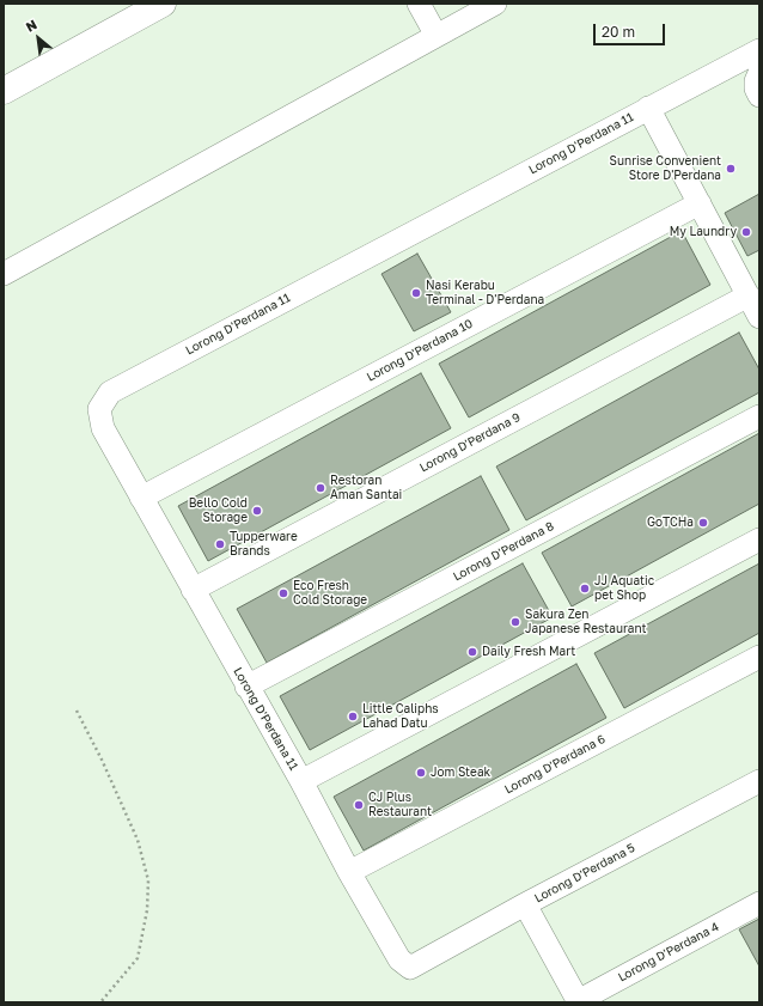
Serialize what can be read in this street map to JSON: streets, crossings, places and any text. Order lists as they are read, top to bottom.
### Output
{
  "streets": {
    "street": [
      "Lorong D'Perdana 11",
      "Lorong D'Perdana 10",
      "Lorong D'Perdana 9",
      "Lorong D'Perdana 8",
      "Lorong D'Perdana 6",
      "Lorong D'Perdana 5",
      "Lorong D'Perdana 4"
    ]
  },
  "crossings": [
    ["Lorong D'Perdana 11", "Lorong D'Perdana 10"],
    ["Lorong D'Perdana 11", "Lorong D'Perdana 9"],
    ["Lorong D'Perdana 11", "Lorong D'Perdana 8"],
    ["Lorong D'Perdana 11", "Lorong D'Perdana 6"],
    ["Lorong D'Perdana 11", "Lorong D'Perdana 5"]
  ],
  "places": [
    "Sunrise Convenient Store D'Perdana",
    "My Laundry",
    "Nasi Kerabu Terminal - D'Perdana",
    "Restoran Aman Santai",
    "Bello Cold Storage",
    "GoTCHa",
    "Tupperware Brands",
    "JJ Aquatic pet Shop",
    "Eco Fresh Cold Storage",
    "Sakura Zen Japanese Restaurant",
    "Daily Fresh Mart",
    "Little Caliphs Lahad Datu",
    "Jom Steak",
    "CJ Plus Restaurant"
  ],
  "scale_bar": "20 m",
  "north": "top left"
}
